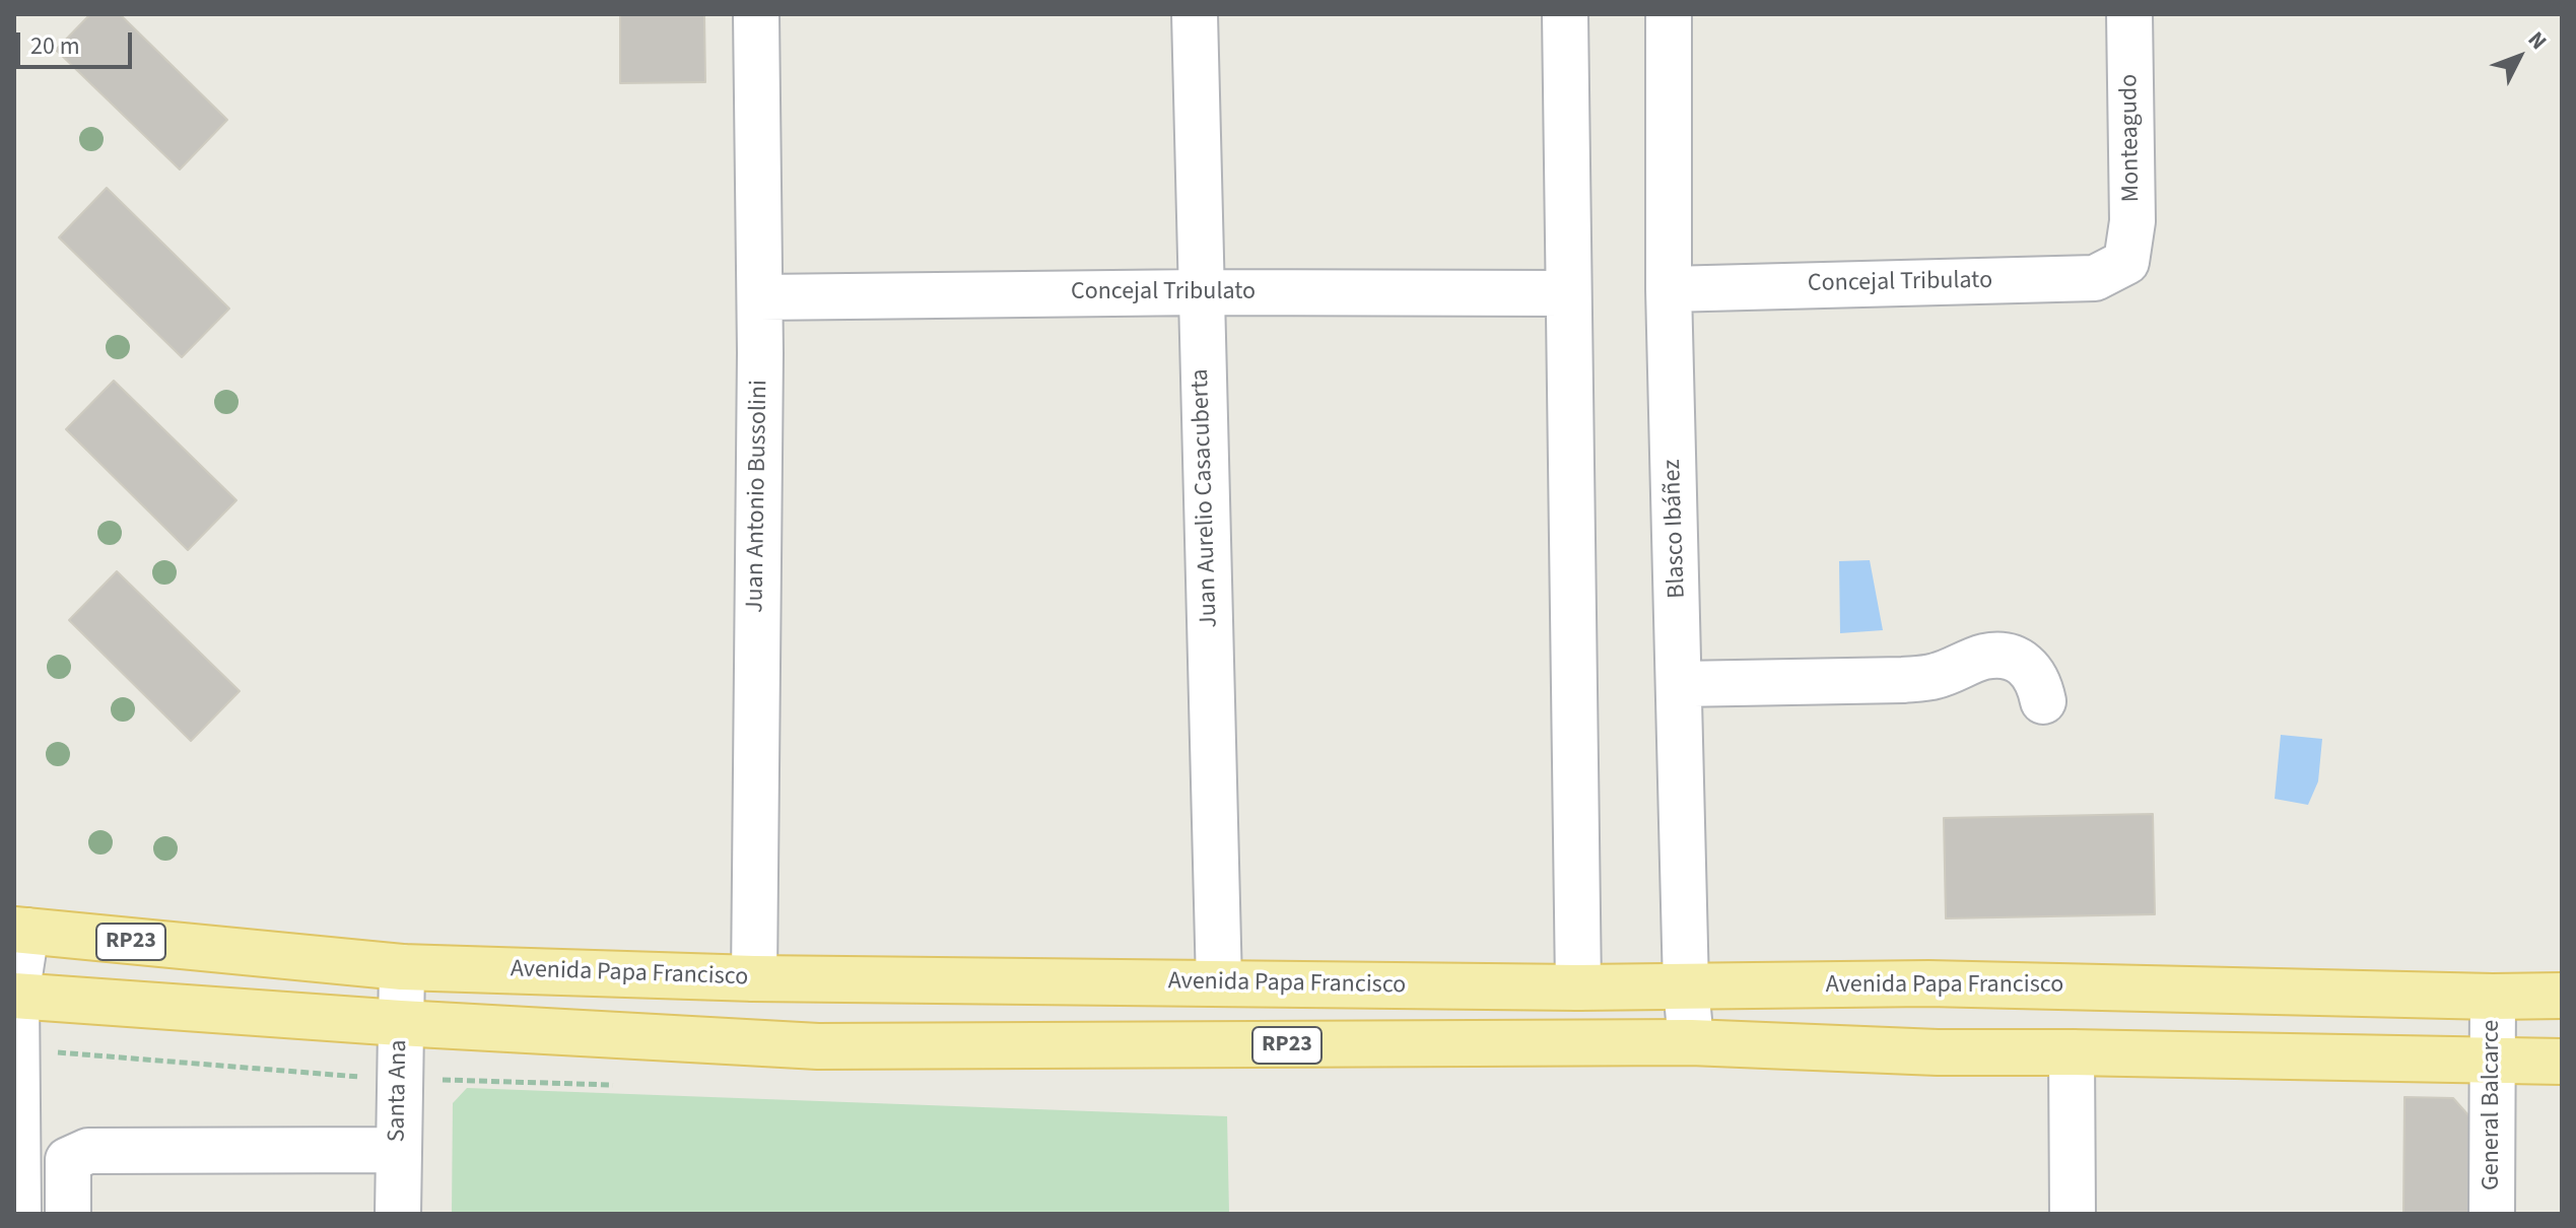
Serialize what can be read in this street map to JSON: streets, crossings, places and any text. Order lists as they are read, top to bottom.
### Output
{
  "streets": {
    "main road": ["RP23", "Avenida Papa Francisco"],
    "street": [
      "Monteagudo",
      "Concejal Tribulato",
      "Juan Antonio Bussolini",
      "Juan Aurelio Casacuberta",
      "Blasco Ibáñez",
      "Santa Ana",
      "General Balcarce"
    ]
  },
  "crossings": [
    ["Monteagudo", "Concejal Tribulato"],
    ["Concejal Tribulato", "Juan Antonio Bussolini"],
    ["Concejal Tribulato", "Juan Aurelio Casacuberta"],
    ["Concejal Tribulato", "Blasco Ibáñez"],
    ["Juan Antonio Bussolini", "Avenida Papa Francisco"],
    ["Juan Aurelio Casacuberta", "Avenida Papa Francisco"],
    ["Blasco Ibáñez", "RP23"],
    ["Blasco Ibáñez", "Avenida Papa Francisco"],
    ["RP23", "Santa Ana"],
    ["RP23", "General Balcarce"],
    ["Avenida Papa Francisco", "Santa Ana"],
    ["Avenida Papa Francisco", "General Balcarce"]
  ],
  "scale_bar": "20 m",
  "north": "top right"
}
